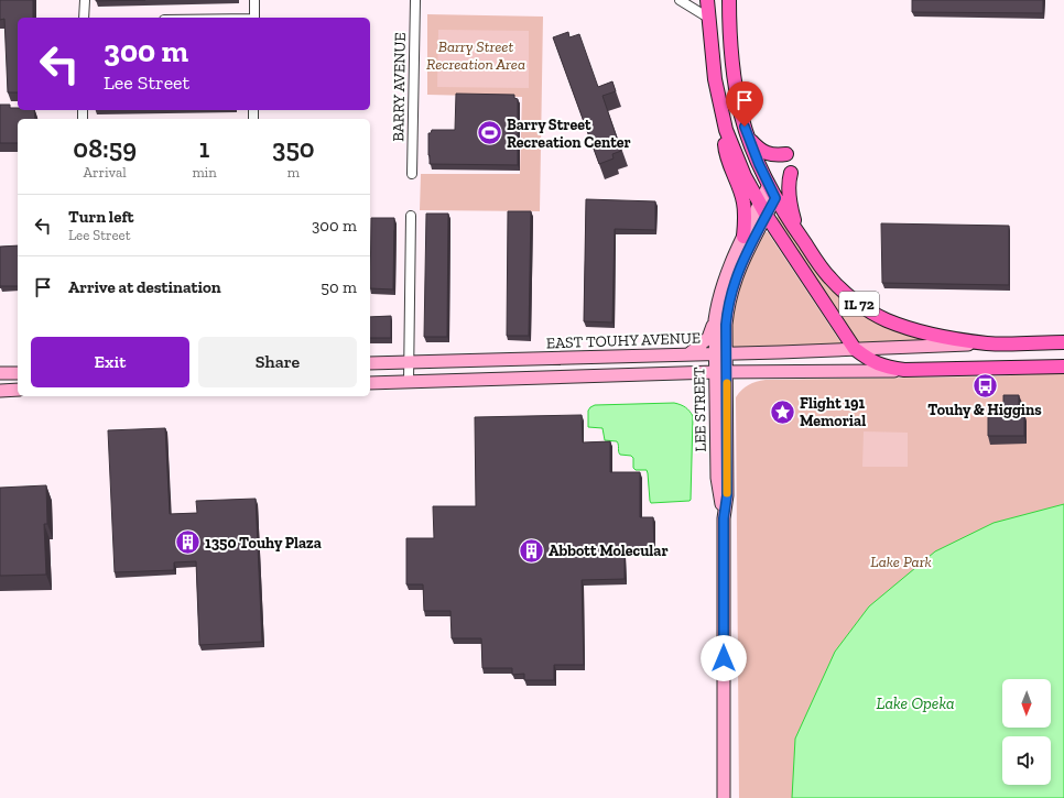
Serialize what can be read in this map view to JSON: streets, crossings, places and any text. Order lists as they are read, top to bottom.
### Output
{
  "streets": {
    "main road": ["IL 72", "EAST TOUHY AVENUE", "LEE STREET"],
    "street": ["BARRY AVENUE"]
  },
  "crossings": [
    ["IL 72", "EAST TOUHY AVENUE"],
    ["IL 72", "LEE STREET"],
    ["EAST TOUHY AVENUE", "LEE STREET"]
  ],
  "water": ["Lake Opeka"],
  "parks": ["Barry Street Recreation Area", "Lake Park"],
  "places": {
    "sports": ["Barry Street Recreation Center"],
    "bus stop": ["Touhy & Higgins"],
    "place": ["Flight 191 Memorial"],
    "building": ["1350 Touhy Plaza", "Abbott Molecular"]
  },
  "north": "bottom",
  "page": {
    "turn": ["300 m", "Lee Street"],
    "eta": [
      "08:59",
      "Arrival",
      "1",
      "min",
      "350",
      "m"
    ],
    "list": [
      {
        "name": "Turn left",
        "note": "Lee Street",
        "value": "300 m"
      },
      {
        "name": "Arrive at destination",
        "value": "50 m"
      }
    ],
    "buttons": ["Exit", "Share"]
  }
}
